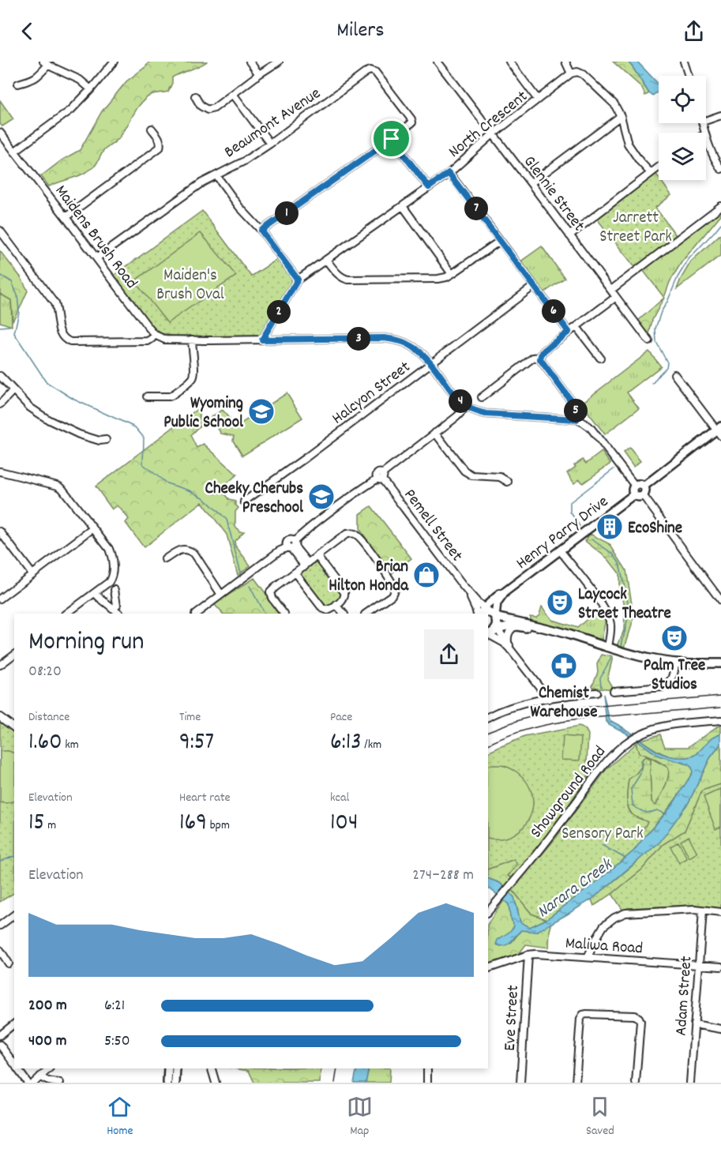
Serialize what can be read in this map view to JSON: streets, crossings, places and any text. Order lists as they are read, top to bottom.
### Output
{
  "streets": {
    "main road": ["Henry Parry Drive"],
    "street": [
      "Beaumont Avenue",
      "North Crescent",
      "Glennie Street",
      "Maidens Brush Road",
      "Halcyon Street",
      "Pemell Street",
      "Showground Road",
      "Maliwa Road",
      "Adam Street",
      "Eve Street"
    ]
  },
  "crossings": [
    ["Beaumont Avenue", "Maidens Brush Road"],
    ["North Crescent", "Glennie Street"],
    ["Pemell Street", "Henry Parry Drive"],
    ["Maliwa Road", "Adam Street"],
    ["Maliwa Road", "Eve Street"]
  ],
  "water": ["Narara Creek"],
  "parks": ["Jarrett Street Park", "Maiden's Brush Oval", "Sensory Park"],
  "places": {
    "school or university": ["Wyoming Public School", "Cheeky Cherubs Preschool"],
    "building": ["EcoShine"],
    "shop": ["Brian Hilton Honda"],
    "theatre": ["Laycock Street Theatre", "Palm Tree Studios"],
    "pharmacy": ["Chemist Warehouse"]
  },
  "page": {
    "header": "Milers",
    "pins": [
      "7",
      "1",
      "6",
      "2",
      "3",
      "4",
      "5"
    ],
    "heading": ["Morning run", "08:20"],
    "stats": [
      ["Distance", "1.60 km"],
      ["Time", "9:57"],
      ["Pace", "6:13 /km"],
      ["Elevation", "15 m"],
      ["Heart rate", "169 bpm"],
      ["kcal", "104"]
    ],
    "chart": ["Elevation", "274–288 m"],
    "list": [
      {
        "name": "200 m",
        "note": "6:21"
      },
      {
        "name": "400 m",
        "note": "5:50"
      }
    ],
    "tabs": ["Home", "Map", "Saved"]
  }
}
